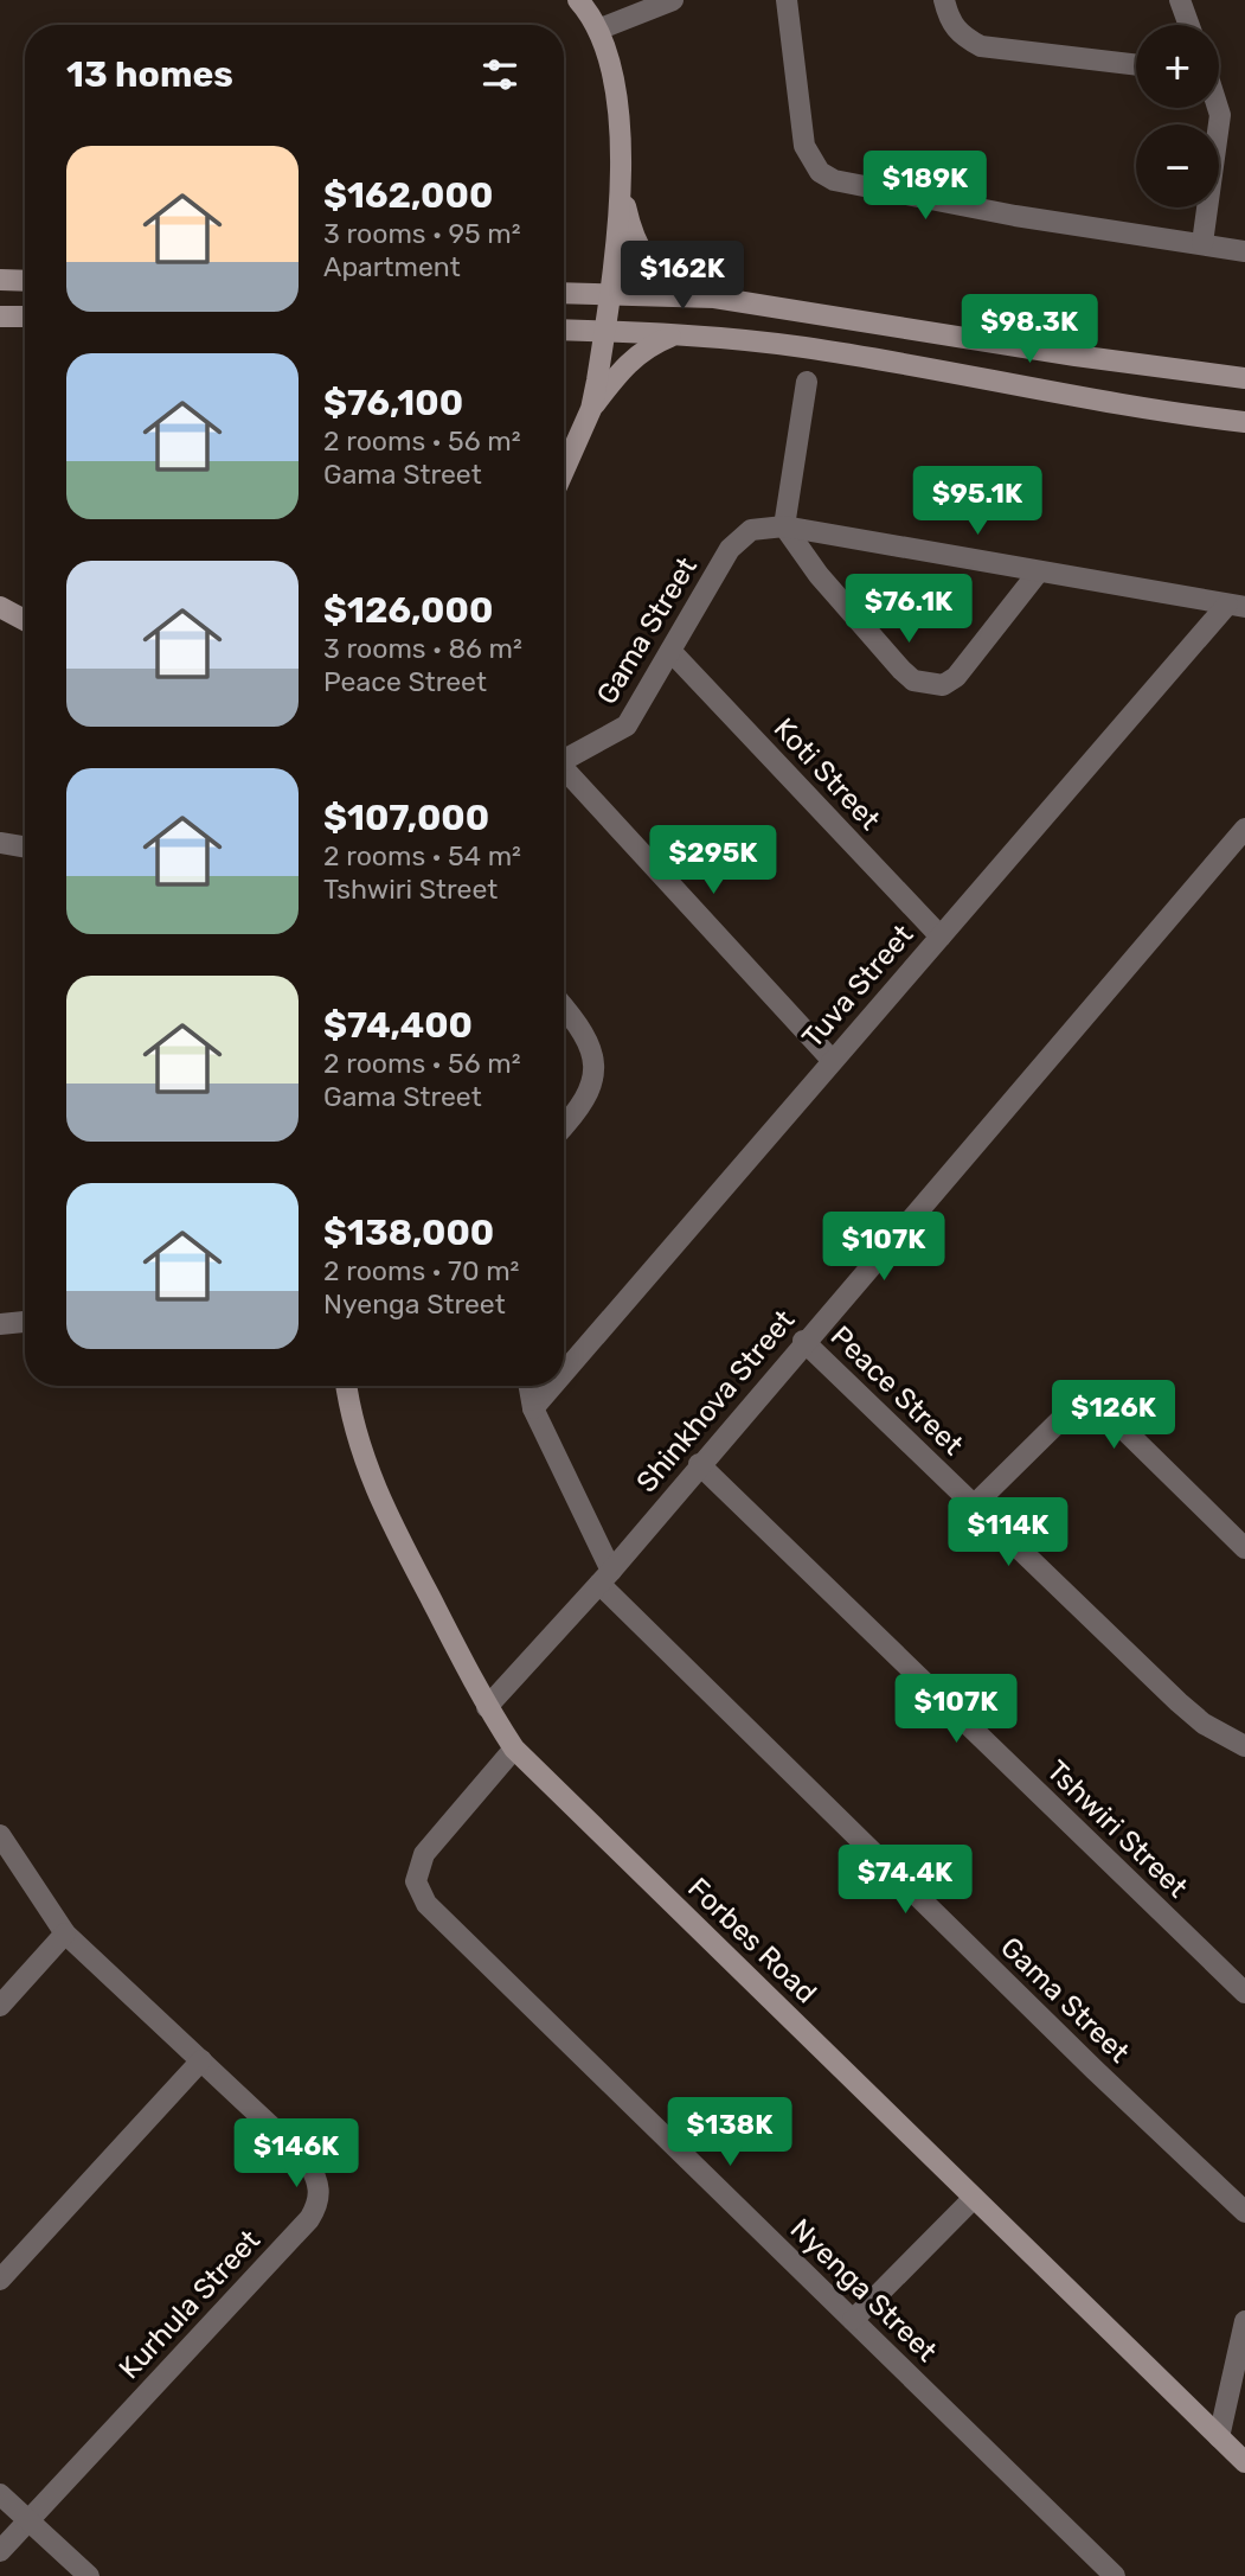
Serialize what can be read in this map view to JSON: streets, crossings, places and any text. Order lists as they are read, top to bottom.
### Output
{
  "streets": {
    "street": [
      "Gama Street",
      "Koti Street",
      "Tuva Street",
      "Peace Street",
      "Shinkhova Street",
      "Tshwiri Street",
      "Forbes Road",
      "Nyenga Street",
      "Kurhula Street"
    ]
  },
  "crossings": [
    ["Gama Street", "Koti Street"],
    ["Gama Street", "Tuva Street"],
    ["Gama Street", "Shinkhova Street"],
    ["Koti Street", "Tuva Street"],
    ["Peace Street", "Shinkhova Street"],
    ["Shinkhova Street", "Tshwiri Street"],
    ["Shinkhova Street", "Forbes Road"],
    ["Forbes Road", "Nyenga Street"]
  ],
  "page": {
    "map_buttons": ["+", "−"],
    "heading": "13 homes",
    "list": [
      {
        "name": "$162,000",
        "note": "3 rooms · 95 m² · Apartment"
      },
      {
        "name": "$76,100",
        "note": "2 rooms · 56 m² · Gama Street"
      },
      {
        "name": "$126,000",
        "note": "3 rooms · 86 m² · Peace Street"
      },
      {
        "name": "$107,000",
        "note": "2 rooms · 54 m² · Tshwiri Street"
      },
      {
        "name": "$74,400",
        "note": "2 rooms · 56 m² · Gama Street"
      },
      {
        "name": "$138,000",
        "note": "2 rooms · 70 m² · Nyenga Street"
      }
    ],
    "price": [
      "$189K",
      "$162K",
      "$98.3K",
      "$95.1K",
      "$76.1K",
      "$295K",
      "$107K",
      "$126K",
      "$114K",
      "$107K",
      "$74.4K",
      "$138K",
      "$146K"
    ]
  }
}
